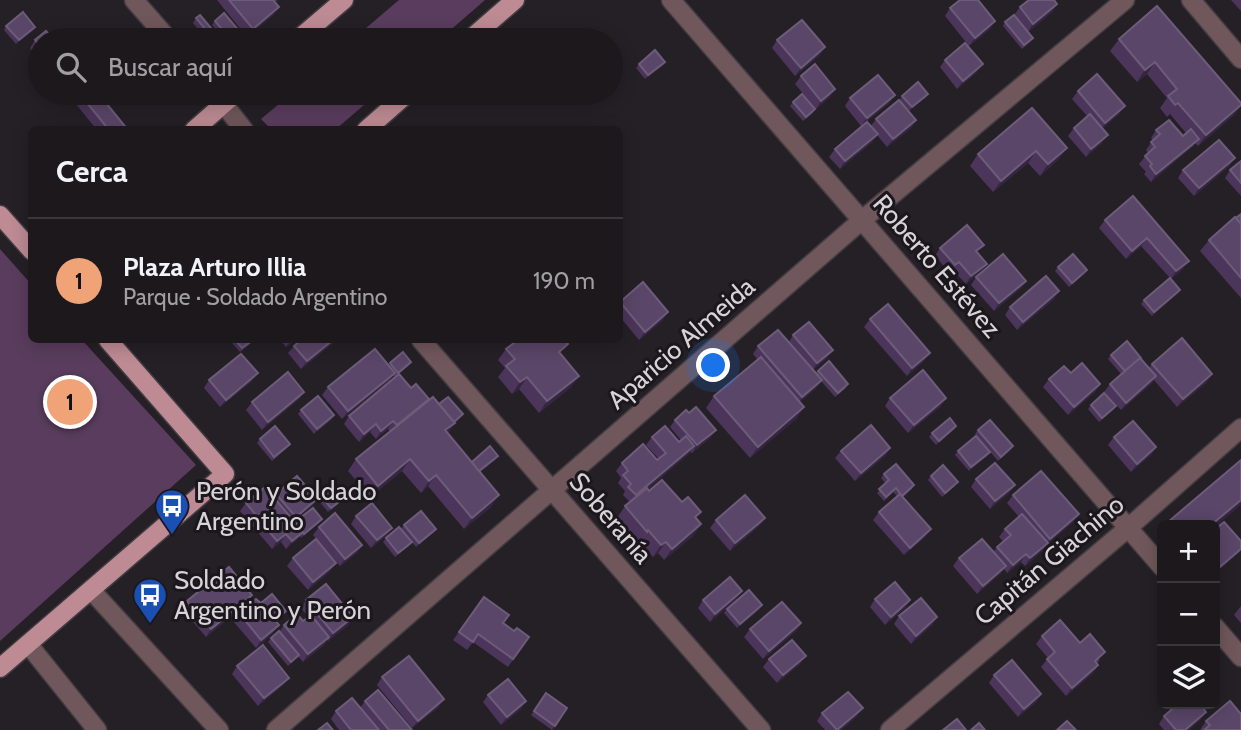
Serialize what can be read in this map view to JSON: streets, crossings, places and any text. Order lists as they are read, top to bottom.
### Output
{
  "streets": {
    "street": [
      "Roberto Estévez",
      "Aparicio Almeida",
      "Soberanía",
      "Capitán Giachino"
    ]
  },
  "crossings": [
    ["Roberto Estévez", "Aparicio Almeida"],
    ["Roberto Estévez", "Capitán Giachino"],
    ["Aparicio Almeida", "Soberanía"]
  ],
  "places": {
    "bus stop": ["Perón y Soldado Argentino", "Soldado Argentino y Perón"]
  },
  "page": {
    "search": "Buscar aquí",
    "heading": "Cerca",
    "list": [
      {
        "mark": "1",
        "name": "Plaza Arturo Illia",
        "note": "Parque · Soldado Argentino",
        "value": "190 m"
      }
    ],
    "pins": "1",
    "map_buttons": ["+", "−"]
  }
}
